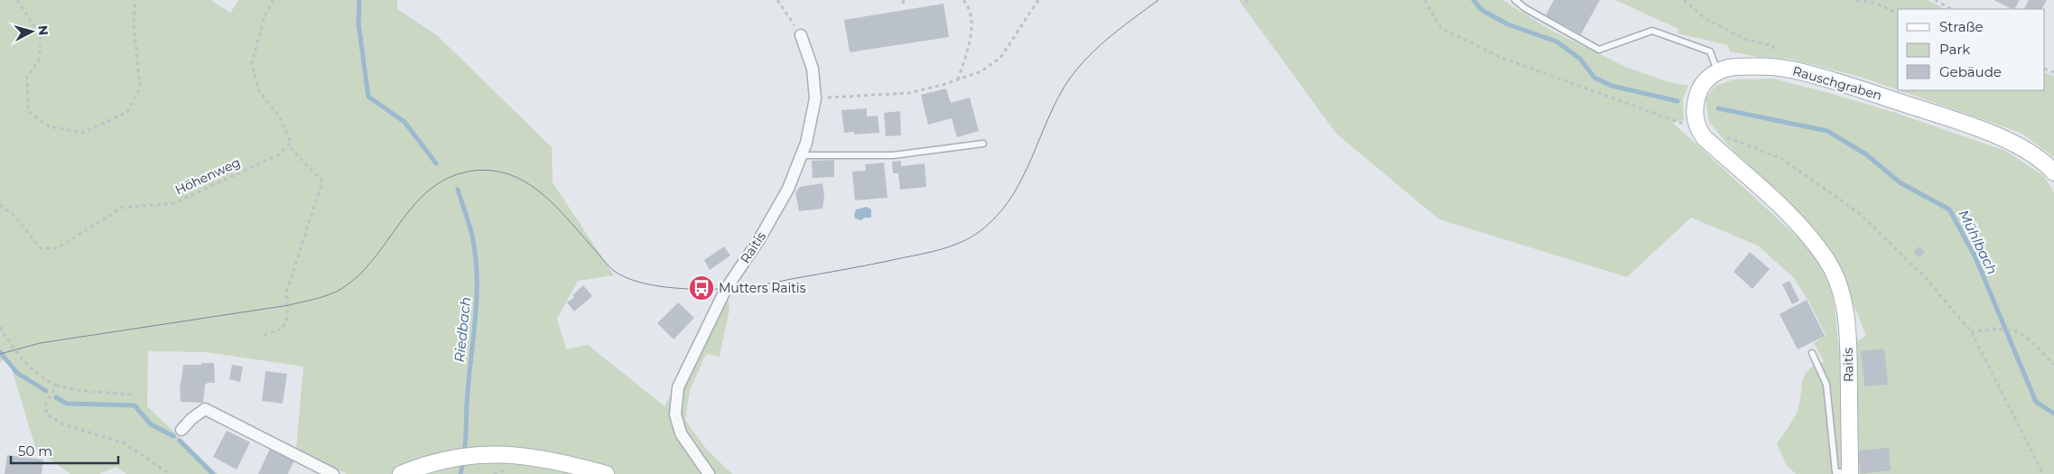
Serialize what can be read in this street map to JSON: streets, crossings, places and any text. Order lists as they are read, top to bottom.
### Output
{
  "streets": {
    "street": ["Rauschgraben", "Raitis"],
    "path": ["Höhenweg"]
  },
  "crossings": [
    ["Rauschgraben", "Raitis"]
  ],
  "water": ["Mühlbach", "Riedbach"],
  "places": {
    "bus stop": ["Mutters Raitis"]
  },
  "legend": ["Straße", "Park", "Gebäude"],
  "scale_bar": "50 m",
  "north": "right"
}
